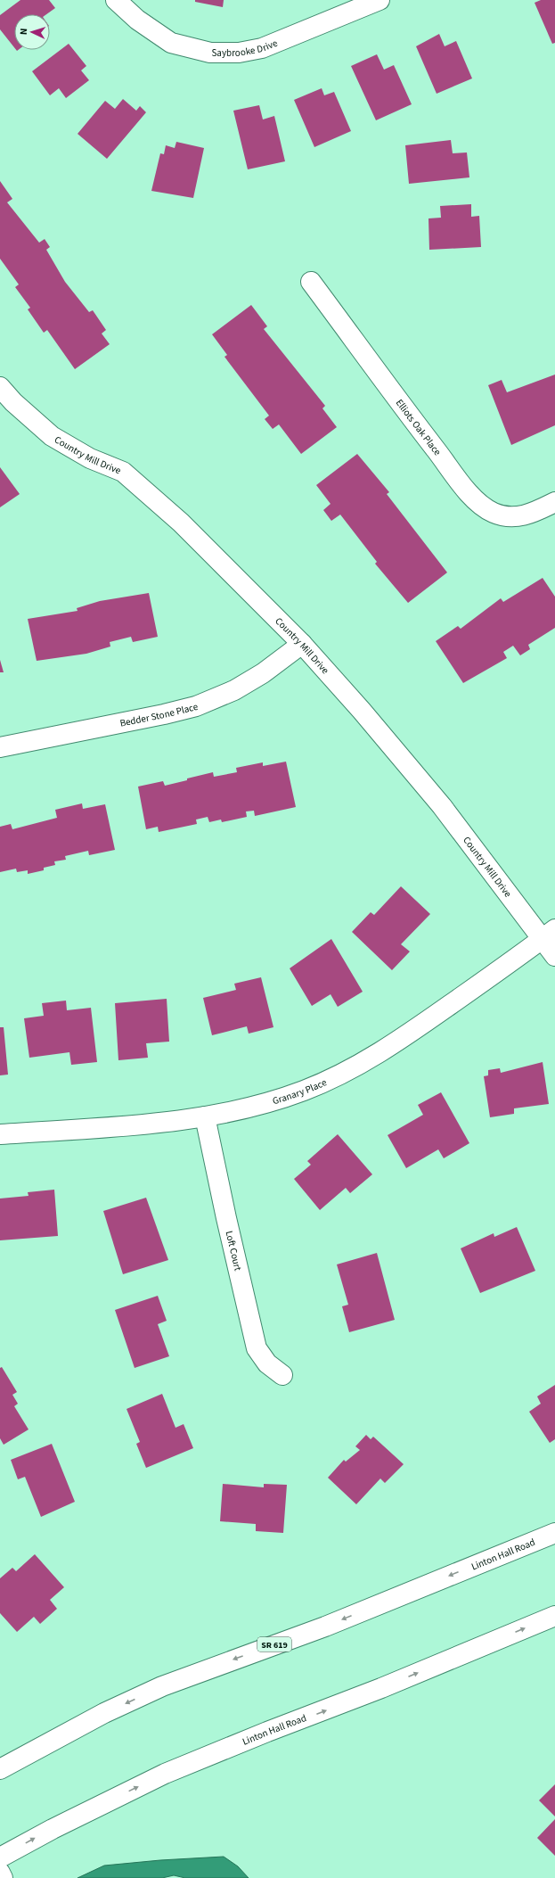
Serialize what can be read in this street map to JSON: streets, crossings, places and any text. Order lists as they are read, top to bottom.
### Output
{
  "streets": {
    "street": [
      "Saybrooke Drive",
      "Elliots Oak Place",
      "Country Mill Drive",
      "Bedder Stone Place",
      "Granary Place",
      "Loft Court",
      "Linton Hall Road",
      "SR 619"
    ]
  },
  "crossings": [
    ["Country Mill Drive", "Bedder Stone Place"],
    ["Country Mill Drive", "Granary Place"],
    ["Granary Place", "Loft Court"]
  ],
  "north": "left"
}
